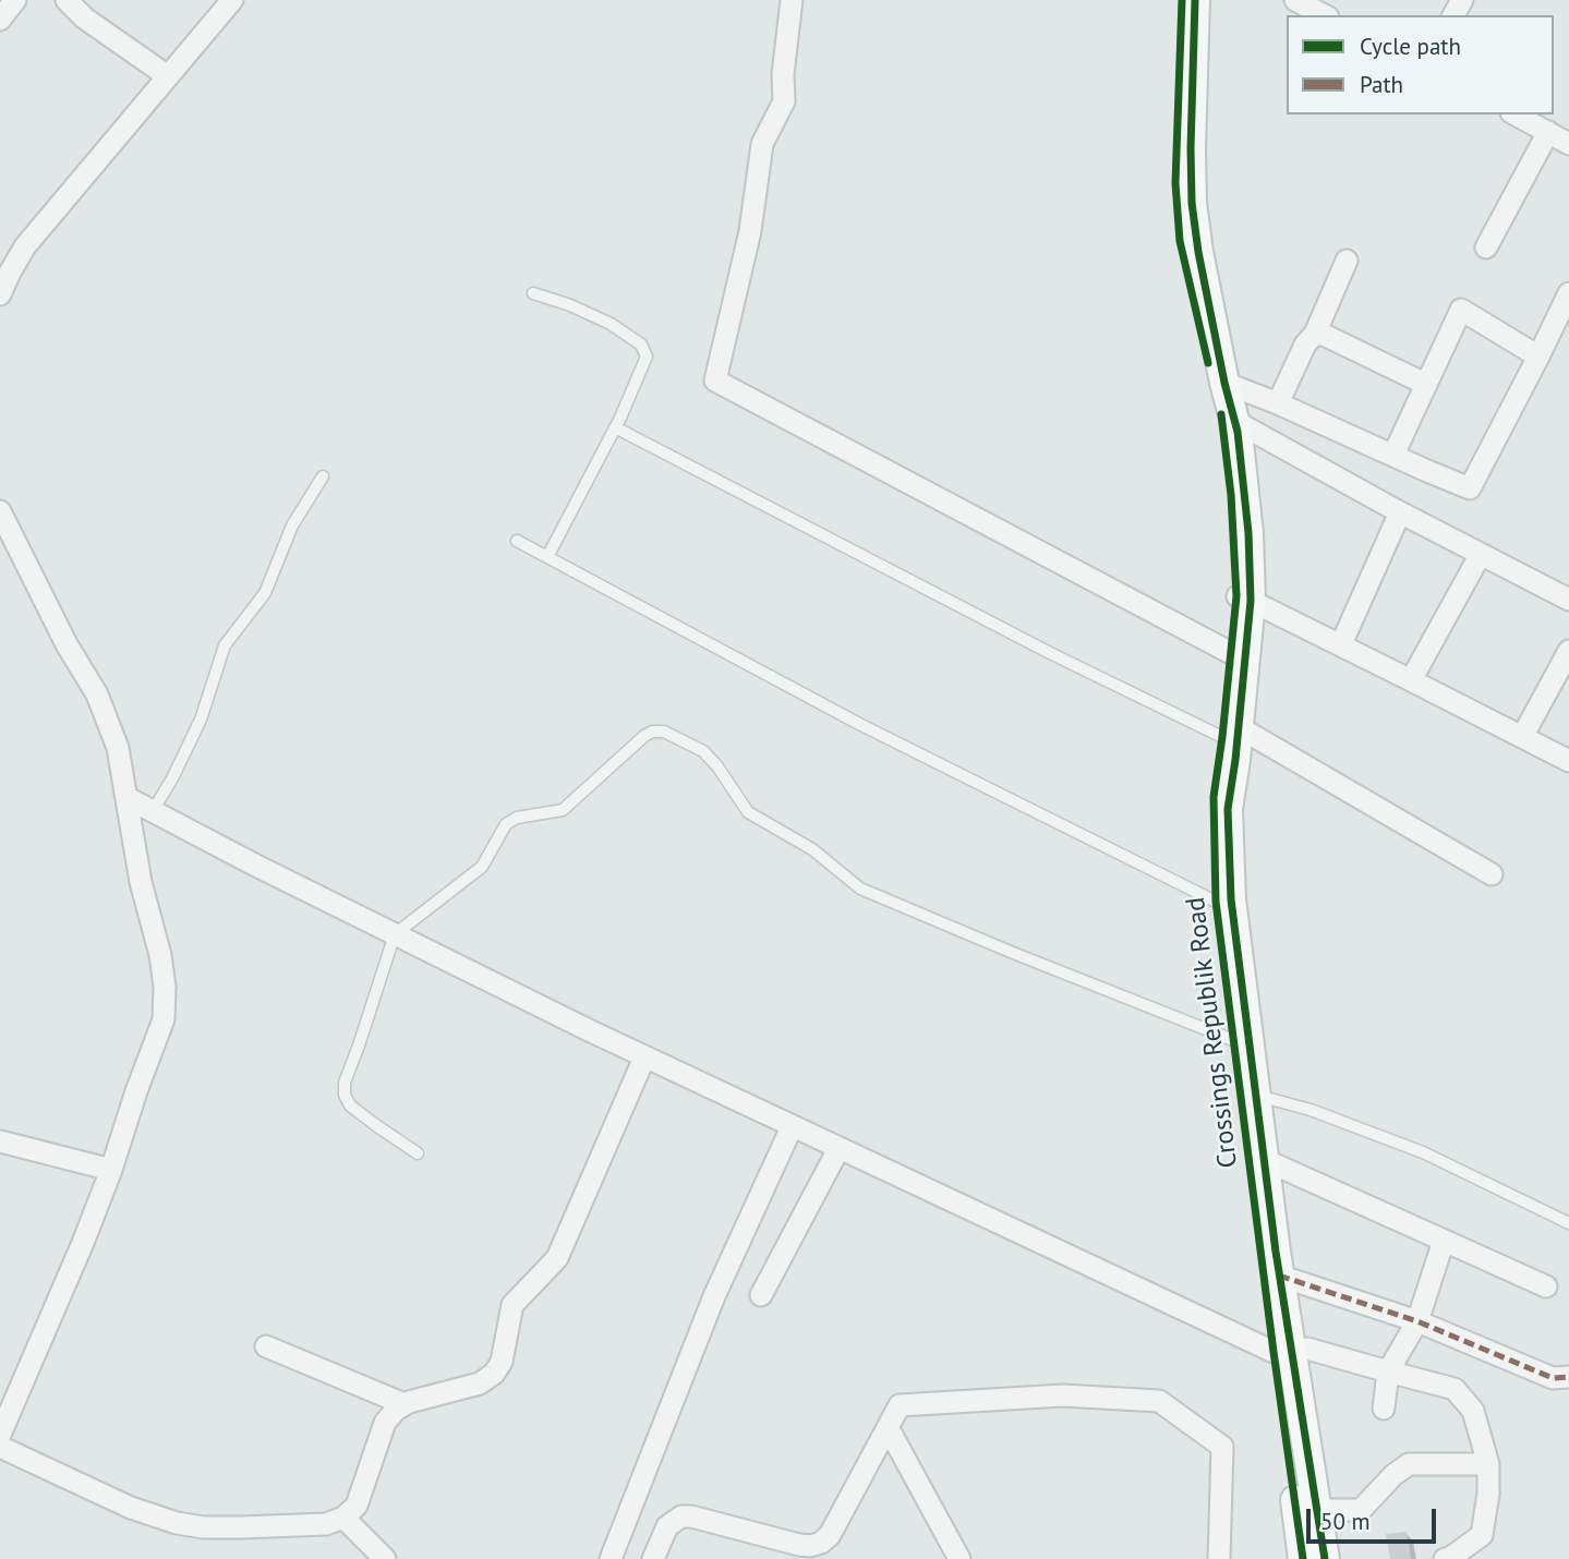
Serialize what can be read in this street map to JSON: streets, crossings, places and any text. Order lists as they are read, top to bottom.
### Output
{
  "streets": {
    "street": ["Crossings Republik Road"]
  },
  "legend": ["Cycle path", "Path"],
  "scale_bar": "50 m"
}
